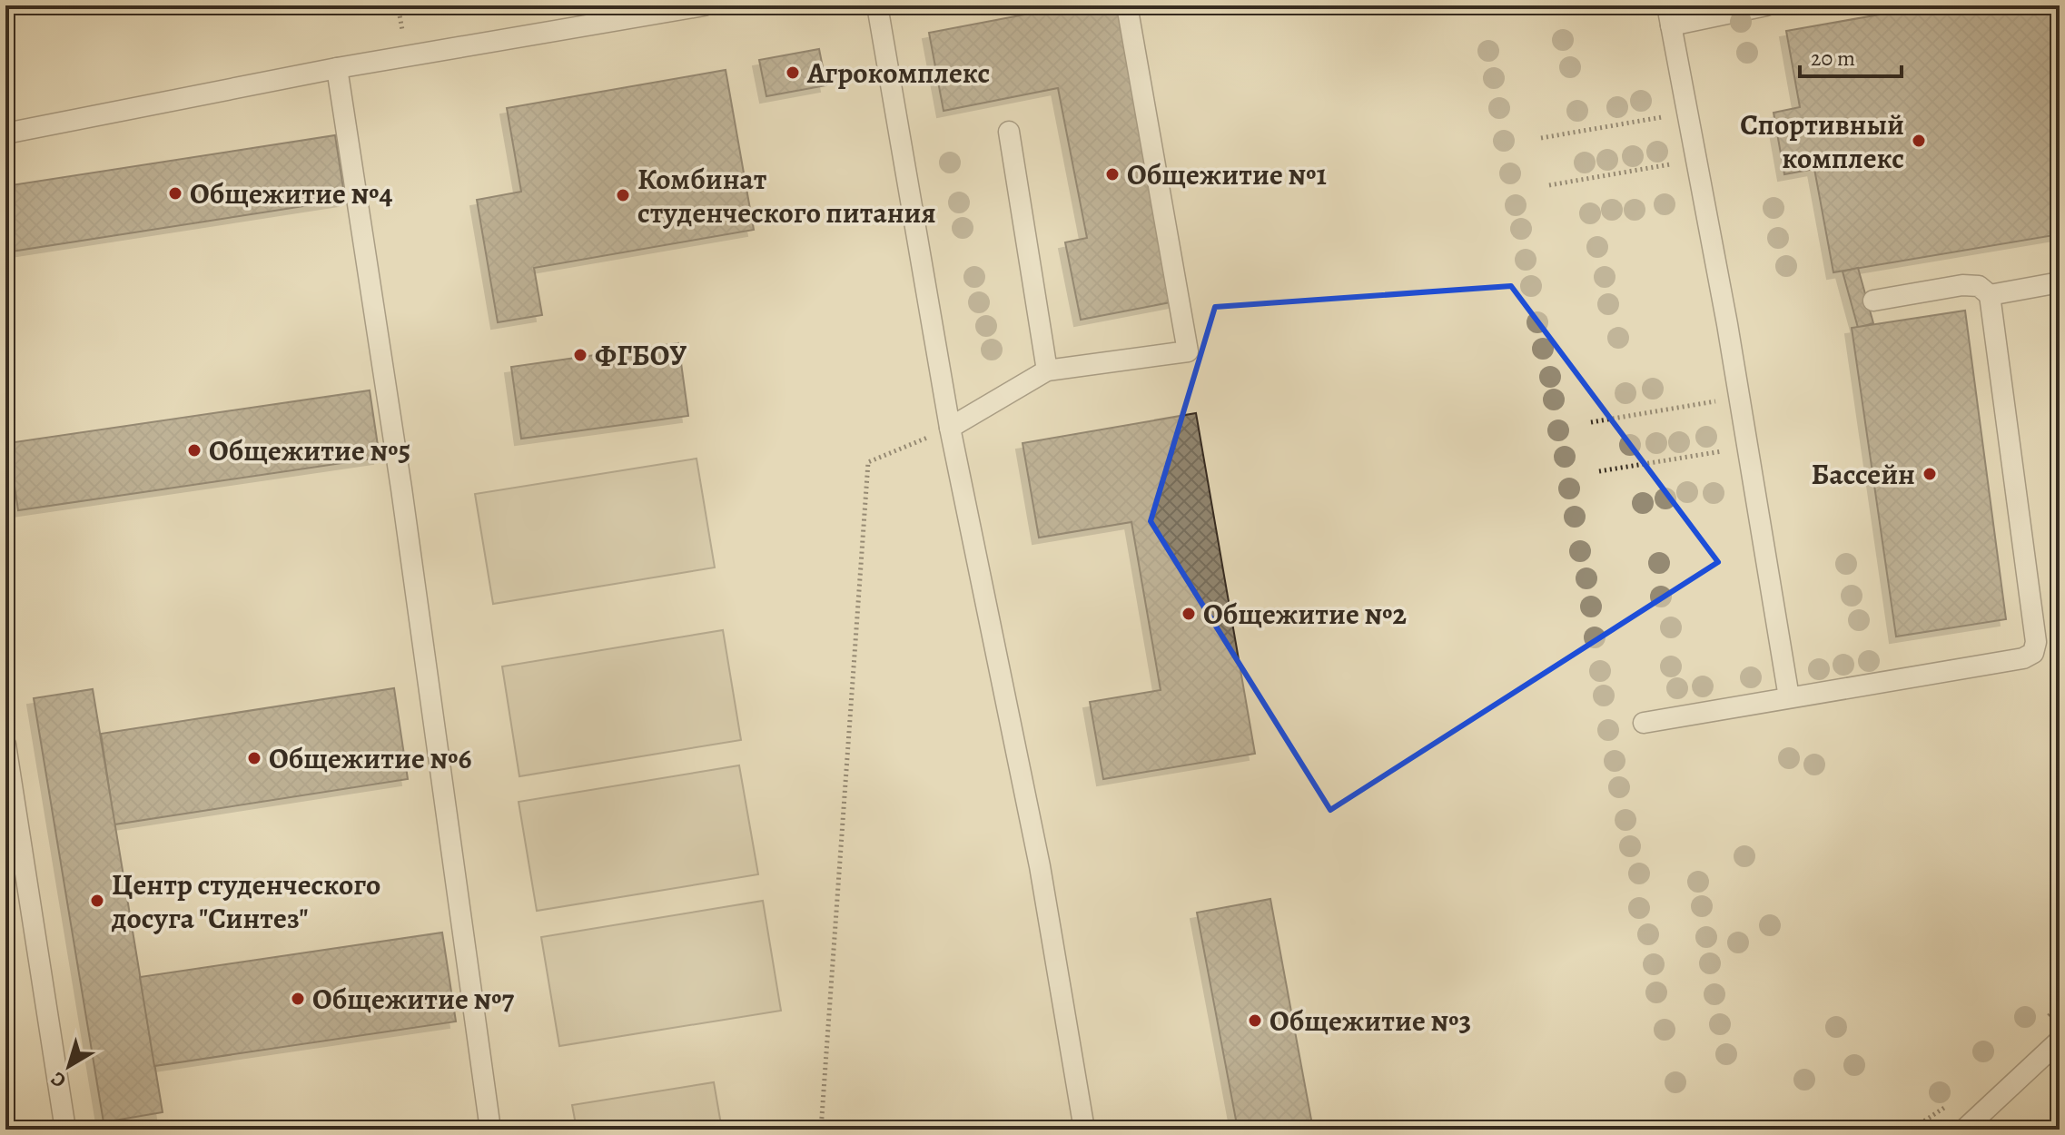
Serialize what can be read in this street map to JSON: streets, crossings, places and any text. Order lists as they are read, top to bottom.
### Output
{
  "places": [
    "Агрокомплекс",
    "Спортивный комплекс",
    "Общежитие №1",
    "Общежитие №4",
    "Комбинат студенческого питания",
    "ФГБОУ",
    "Общежитие №5",
    "Бассейн",
    "Общежитие №2",
    "Общежитие №6",
    "Центр студенческого досуга \"Синтез\"",
    "Общежитие №7",
    "Общежитие №3"
  ],
  "scale_bar": "20 m",
  "north": "bottom left"
}
